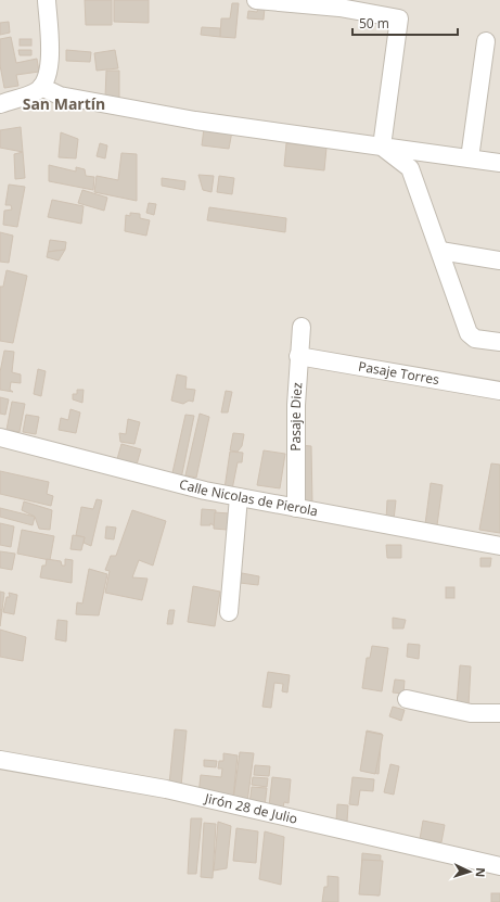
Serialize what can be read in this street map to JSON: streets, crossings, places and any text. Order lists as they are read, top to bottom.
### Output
{
  "streets": {
    "street": [
      "Pasaje Torres",
      "Pasaje Diez",
      "Calle Nicolas de Pierola",
      "Jirón 28 de Julio"
    ]
  },
  "crossings": [
    ["Pasaje Torres", "Pasaje Diez"],
    ["Pasaje Diez", "Calle Nicolas de Pierola"]
  ],
  "districts": ["San Martín"],
  "scale_bar": "50 m",
  "north": "right"
}
